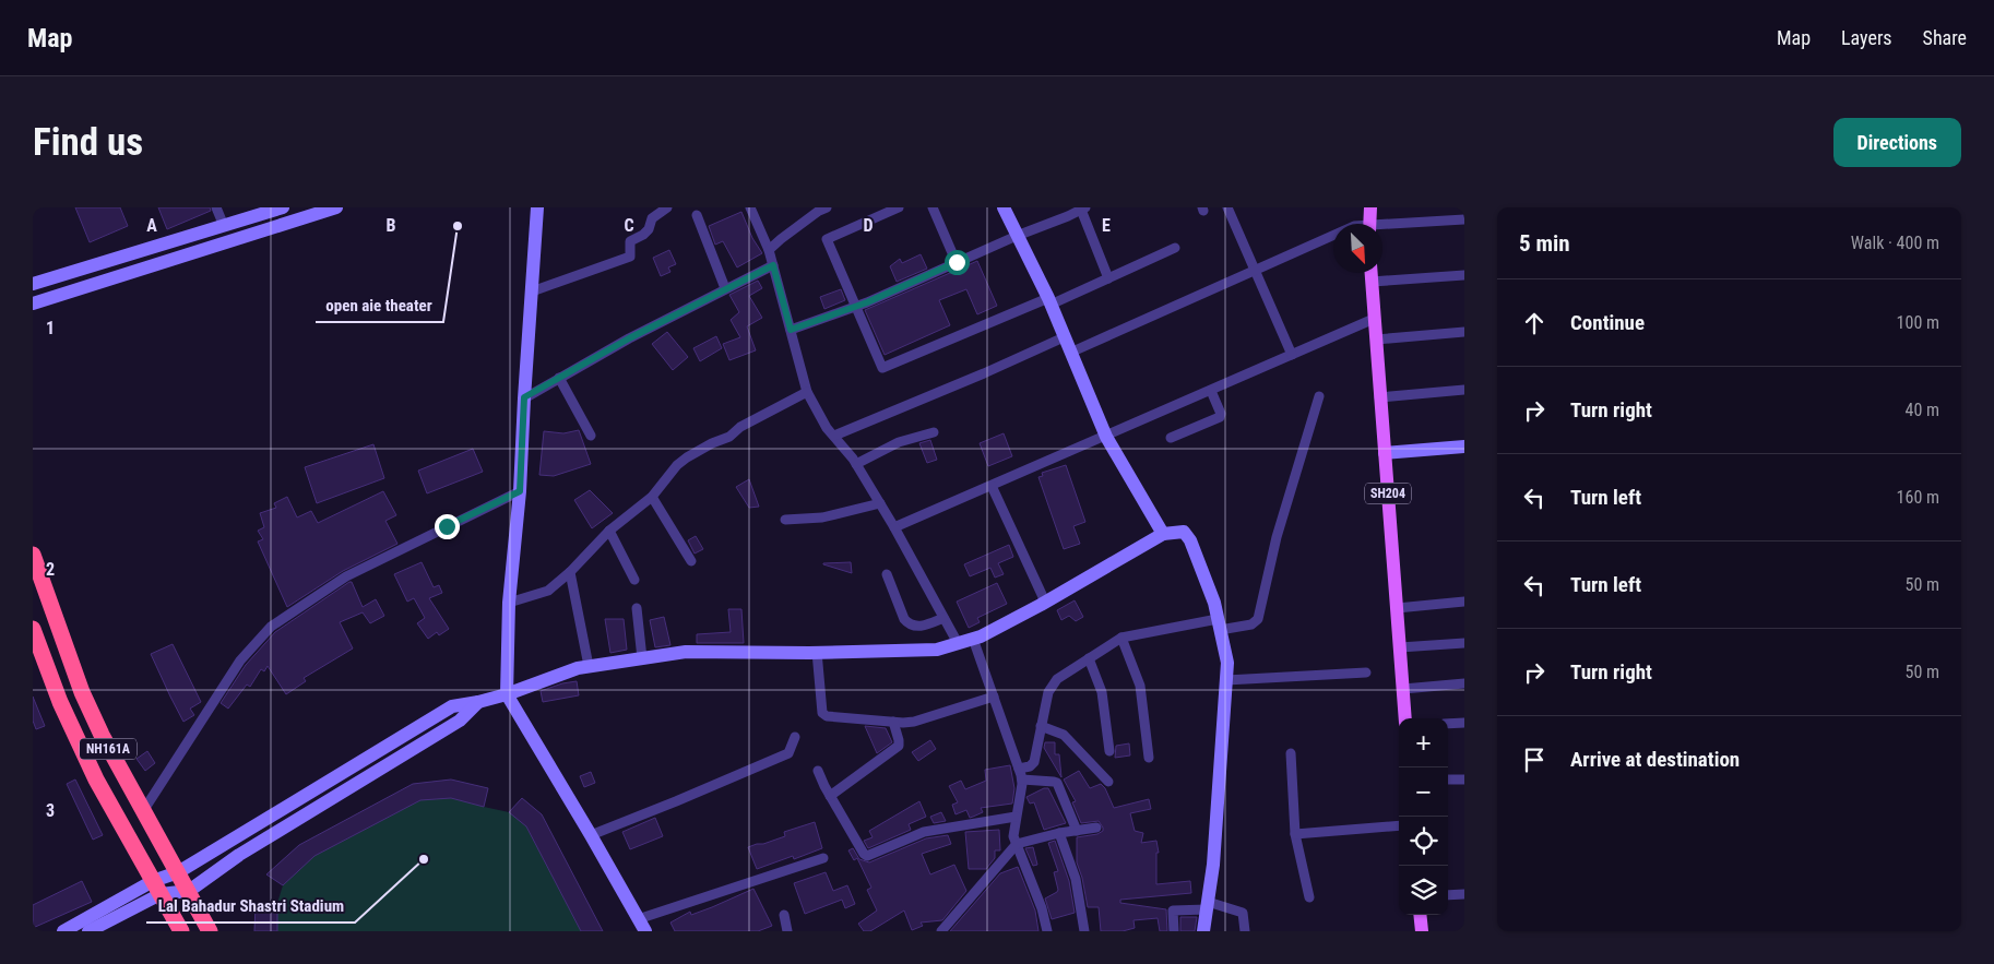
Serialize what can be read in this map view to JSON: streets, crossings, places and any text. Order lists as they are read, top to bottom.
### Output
{
  "streets": {
    "highway": ["NH161A"],
    "main road": ["SH204"]
  },
  "places": ["open aie theater", "Lal Bahadur Shastri Stadium"],
  "north": "bottom right",
  "page": {
    "header": "Map",
    "nav": ["Map", "Layers", "Share"],
    "buttons": "Directions",
    "title": "Find us",
    "heading": ["5 min", "Walk · 400 m"],
    "list": [
      ["Continue", "100 m"],
      ["Turn right", "40 m"],
      ["Turn left", "160 m"],
      ["Turn left", "50 m"],
      ["Turn right", "50 m"],
      "Arrive at destination"
    ],
    "map_buttons": ["+", "−"]
  },
  "grid": {
    "columns": [
      "A",
      "B",
      "C",
      "D",
      "E"
    ],
    "rows": ["1", "2", "3"]
  }
}
